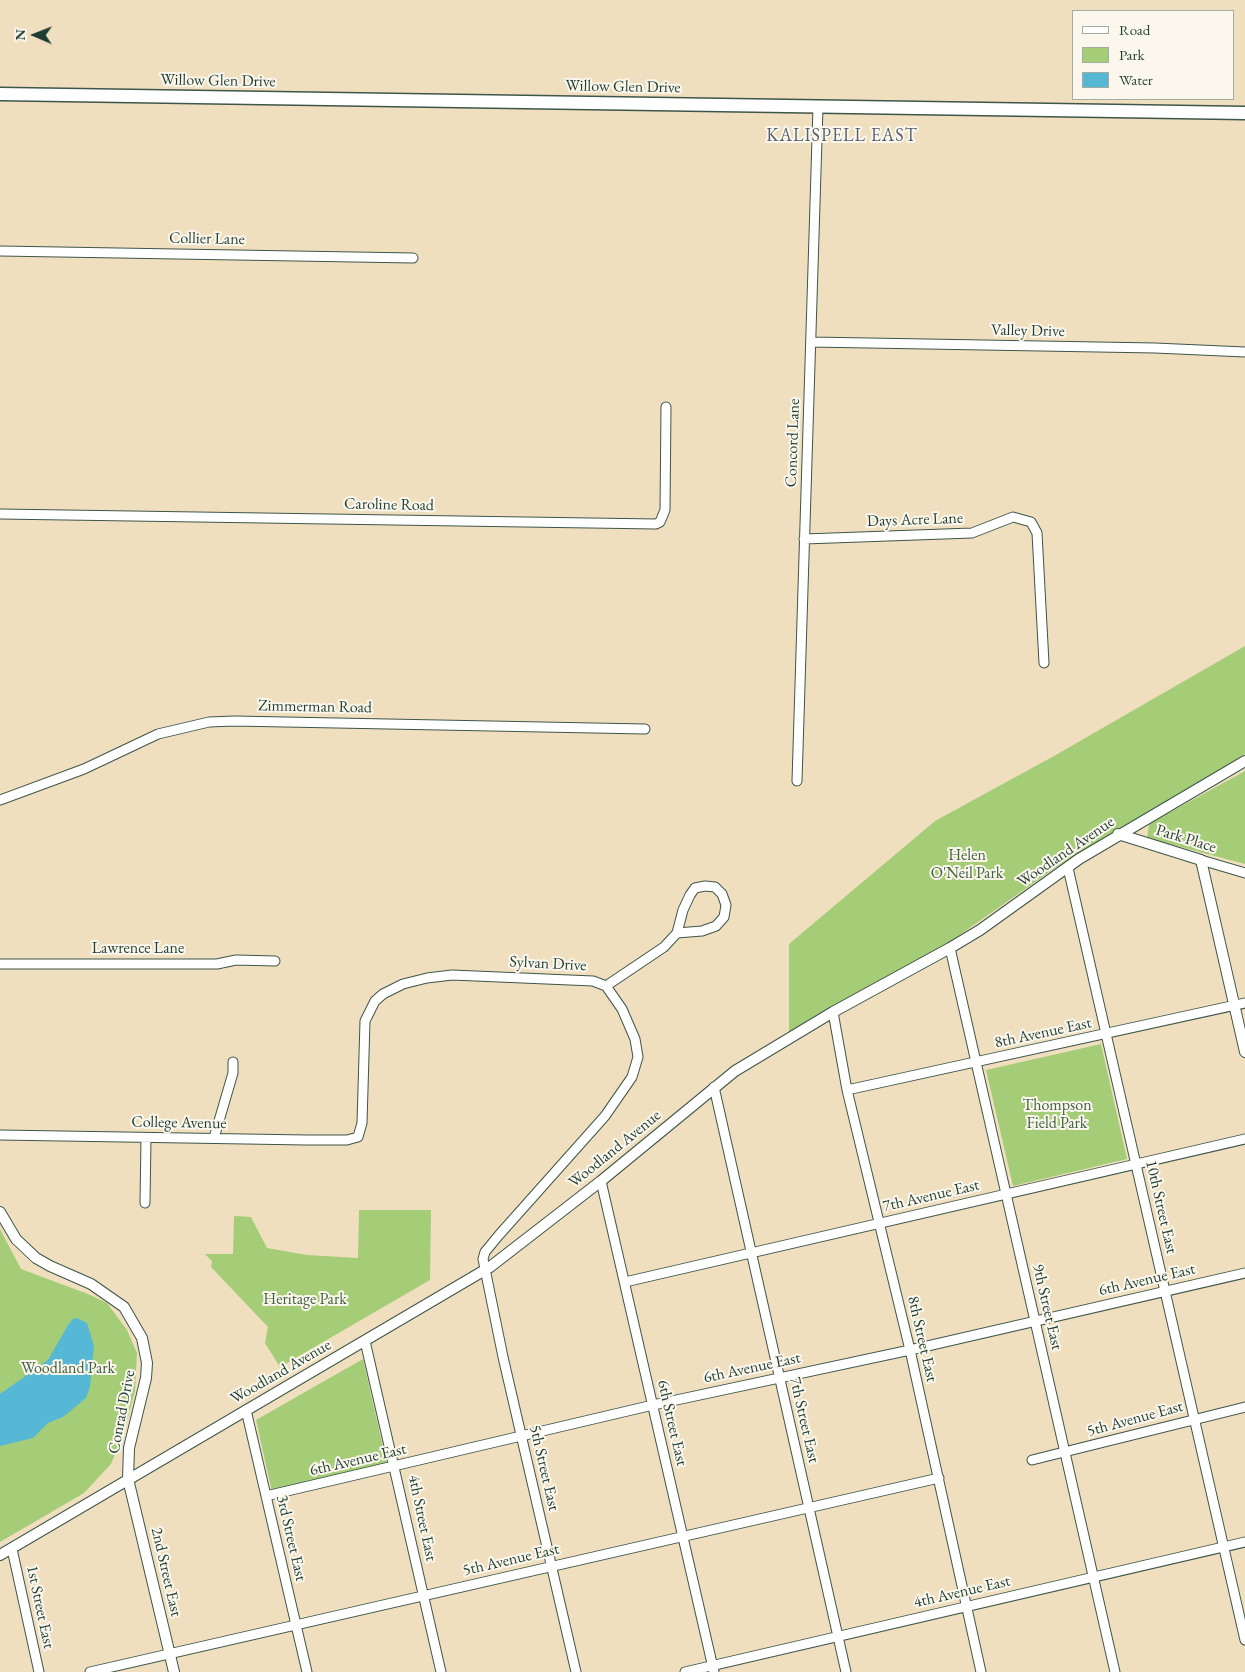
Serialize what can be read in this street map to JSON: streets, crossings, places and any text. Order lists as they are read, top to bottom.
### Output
{
  "streets": {
    "main road": ["Willow Glen Drive"],
    "street": [
      "Collier Lane",
      "Valley Drive",
      "Concord Lane",
      "Caroline Road",
      "Days Acre Lane",
      "Zimmerman Road",
      "Park Place",
      "Woodland Avenue",
      "Lawrence Lane",
      "Sylvan Drive",
      "8th Avenue East",
      "College Avenue",
      "7th Avenue East",
      "10th Street East",
      "6th Avenue East",
      "9th Street East",
      "8th Street East",
      "Conrad Drive",
      "5th Avenue East",
      "7th Street East",
      "6th Street East",
      "5th Street East",
      "4th Street East",
      "3rd Street East",
      "2nd Street East",
      "4th Avenue East",
      "1st Street East"
    ]
  },
  "crossings": [
    ["Willow Glen Drive", "Concord Lane"],
    ["Valley Drive", "Concord Lane"],
    ["Concord Lane", "Days Acre Lane"],
    ["Park Place", "Woodland Avenue"],
    ["Woodland Avenue", "Sylvan Drive"],
    ["Woodland Avenue", "10th Street East"],
    ["Woodland Avenue", "9th Street East"],
    ["Woodland Avenue", "8th Street East"],
    ["Woodland Avenue", "Conrad Drive"],
    ["Woodland Avenue", "7th Street East"],
    ["Woodland Avenue", "6th Street East"],
    ["Woodland Avenue", "5th Street East"],
    ["Woodland Avenue", "4th Street East"],
    ["Woodland Avenue", "3rd Street East"],
    ["Woodland Avenue", "2nd Street East"],
    ["Woodland Avenue", "1st Street East"],
    ["Sylvan Drive", "College Avenue"],
    ["Sylvan Drive", "5th Street East"],
    ["8th Avenue East", "10th Street East"],
    ["8th Avenue East", "9th Street East"],
    ["8th Avenue East", "8th Street East"],
    ["7th Avenue East", "10th Street East"],
    ["7th Avenue East", "9th Street East"],
    ["7th Avenue East", "8th Street East"],
    ["7th Avenue East", "7th Street East"],
    ["7th Avenue East", "6th Street East"],
    ["10th Street East", "6th Avenue East"],
    ["10th Street East", "5th Avenue East"],
    ["10th Street East", "4th Avenue East"],
    ["6th Avenue East", "9th Street East"],
    ["6th Avenue East", "8th Street East"],
    ["6th Avenue East", "7th Street East"],
    ["6th Avenue East", "6th Street East"],
    ["6th Avenue East", "5th Street East"],
    ["6th Avenue East", "4th Street East"],
    ["6th Avenue East", "3rd Street East"],
    ["9th Street East", "5th Avenue East"],
    ["9th Street East", "4th Avenue East"],
    ["8th Street East", "5th Avenue East"],
    ["8th Street East", "4th Avenue East"],
    ["Conrad Drive", "2nd Street East"],
    ["5th Avenue East", "7th Street East"],
    ["5th Avenue East", "6th Street East"],
    ["5th Avenue East", "5th Street East"],
    ["5th Avenue East", "4th Street East"],
    ["5th Avenue East", "3rd Street East"],
    ["5th Avenue East", "2nd Street East"],
    ["7th Street East", "4th Avenue East"],
    ["6th Street East", "4th Avenue East"]
  ],
  "districts": ["KALISPELL EAST"],
  "parks": [
    "Helen O'Neil Park",
    "Thompson Field Park",
    "Heritage Park",
    "Woodland Park"
  ],
  "legend": ["Road", "Park", "Water"],
  "north": "left"
}
